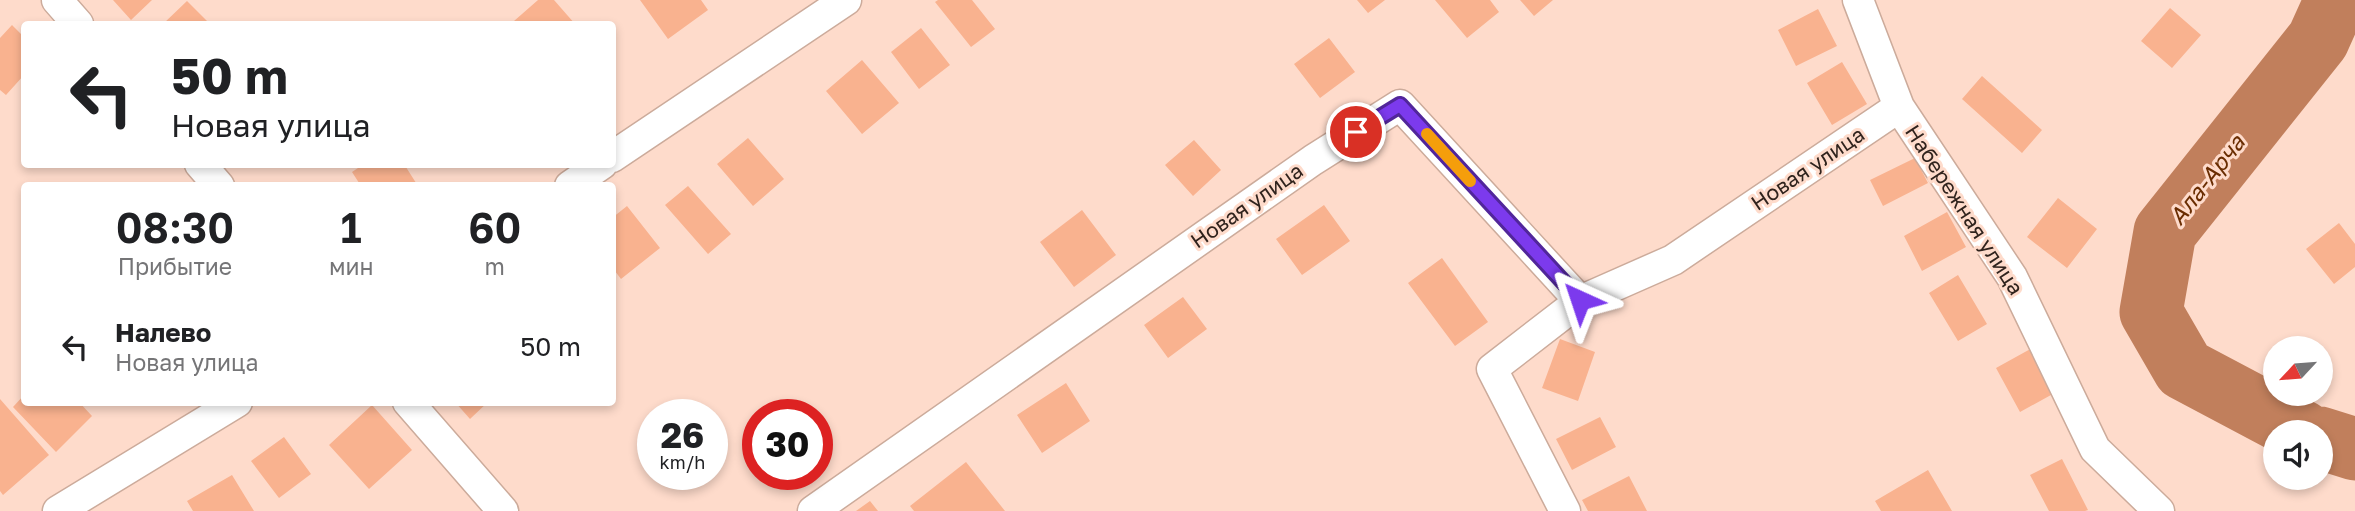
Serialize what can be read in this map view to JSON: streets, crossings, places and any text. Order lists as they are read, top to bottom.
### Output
{
  "streets": {
    "street": ["Новая улица", "Набережная улица"]
  },
  "crossings": [
    ["Новая улица", "Набережная улица"]
  ],
  "water": ["Ала-Арча"],
  "north": "bottom left",
  "page": {
    "turn": ["50 m", "Новая улица"],
    "eta": [
      "08:30",
      "Прибытие",
      "1",
      "мин",
      "60",
      "m"
    ],
    "list": [
      {
        "name": "Налево",
        "note": "Новая улица",
        "value": "50 m"
      }
    ],
    "speed": "26 km/h",
    "limit": "30"
  }
}
